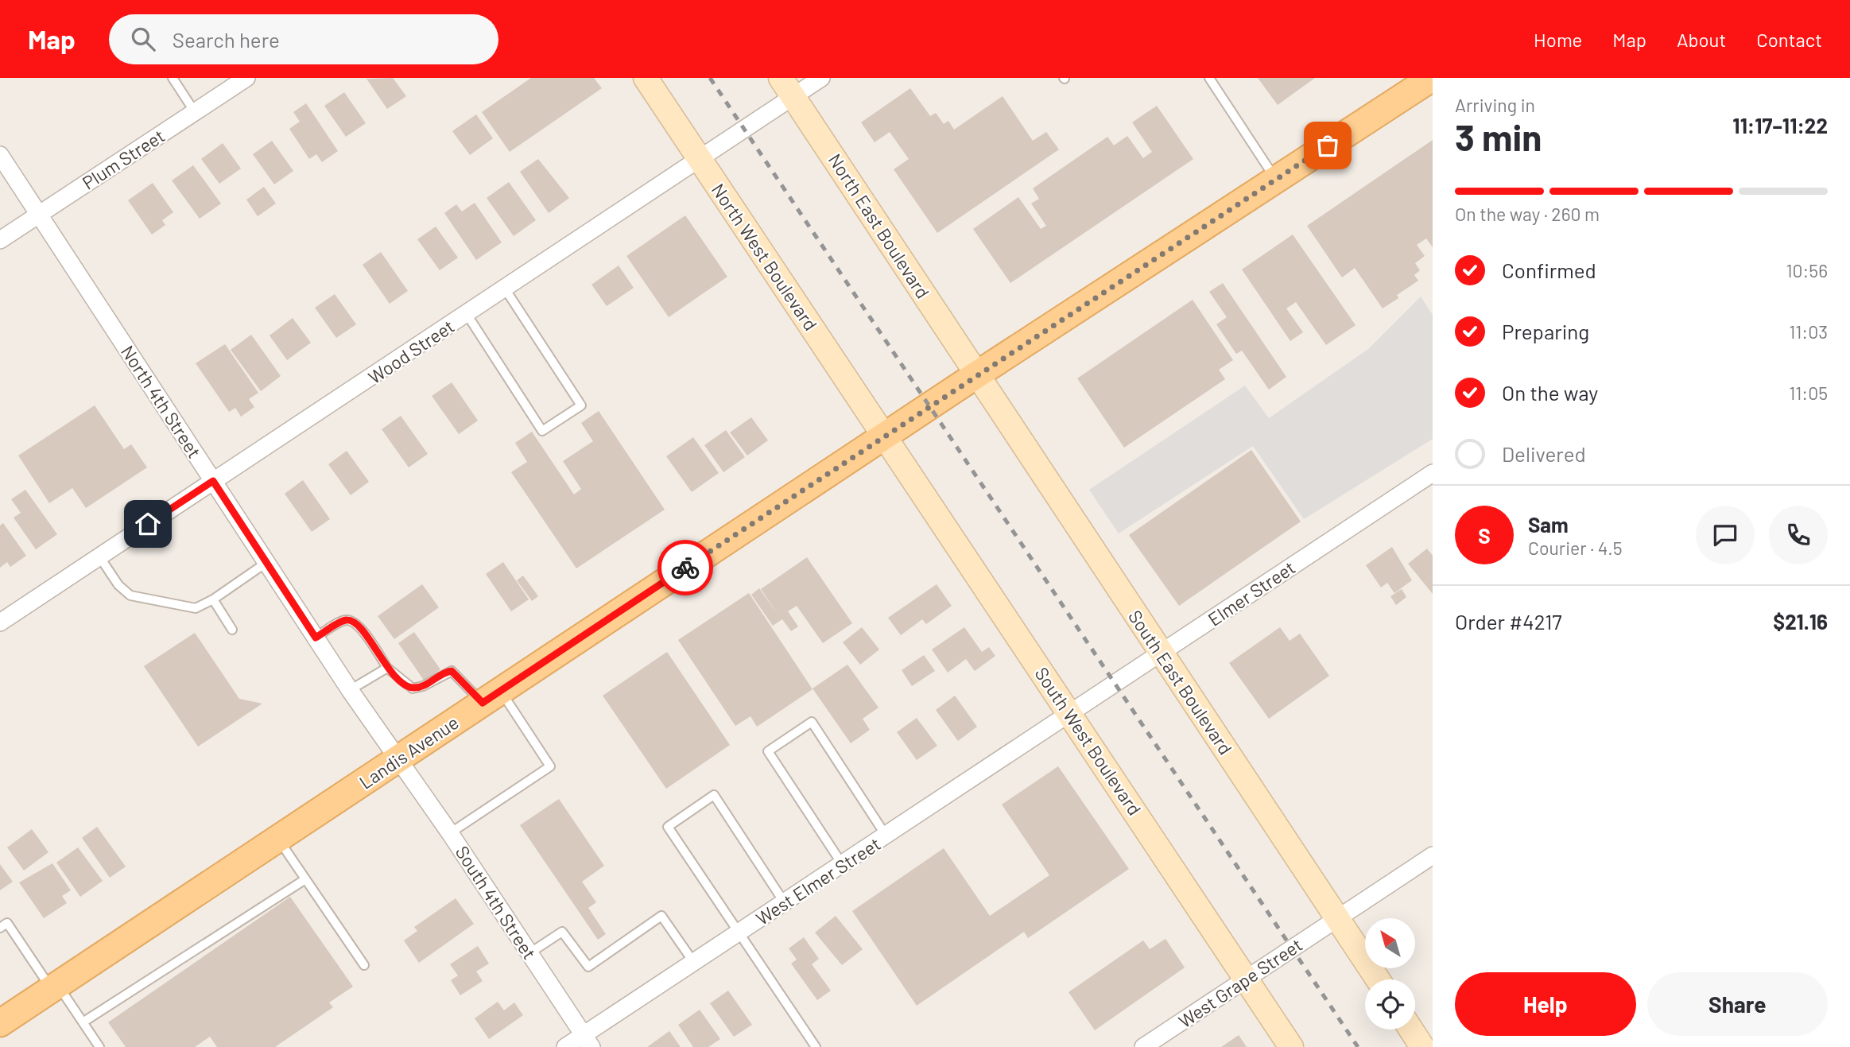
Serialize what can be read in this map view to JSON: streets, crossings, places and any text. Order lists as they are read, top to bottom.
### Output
{
  "streets": {
    "main road": [
      "North East Boulevard",
      "North West Boulevard",
      "South East Boulevard",
      "South West Boulevard",
      "Landis Avenue"
    ],
    "street": [
      "Plum Street",
      "Wood Street",
      "North 4th Street",
      "Elmer Street",
      "West Elmer Street",
      "South 4th Street",
      "West Grape Street"
    ]
  },
  "crossings": [
    ["Plum Street", "North 4th Street"],
    ["North East Boulevard", "Wood Street"],
    ["North East Boulevard", "South East Boulevard"],
    ["North East Boulevard", "Landis Avenue"],
    ["North West Boulevard", "Wood Street"],
    ["North West Boulevard", "South West Boulevard"],
    ["North West Boulevard", "Landis Avenue"],
    ["Wood Street", "North 4th Street"],
    ["North 4th Street", "Landis Avenue"],
    ["North 4th Street", "South 4th Street"],
    ["Elmer Street", "South East Boulevard"],
    ["Elmer Street", "South West Boulevard"],
    ["Elmer Street", "West Elmer Street"],
    ["South East Boulevard", "Landis Avenue"],
    ["South East Boulevard", "West Grape Street"],
    ["South West Boulevard", "Landis Avenue"],
    ["South West Boulevard", "West Elmer Street"],
    ["South West Boulevard", "West Grape Street"],
    ["Landis Avenue", "South 4th Street"],
    ["West Elmer Street", "South 4th Street"]
  ],
  "north": "top left",
  "page": {
    "header": "Map",
    "search": "Search here",
    "nav": [
      "Home",
      "Map",
      "About",
      "Contact"
    ],
    "heading": ["3 min", "Arriving in", "11:17–11:22"],
    "panel": [
      "Sam",
      "Courier · 4.5",
      "Order #4217",
      "$21.16"
    ],
    "bar": "On the way · 260 m",
    "list": [
      ["Confirmed", "10:56"],
      ["Preparing", "11:03"],
      ["On the way", "11:05"],
      "Delivered"
    ],
    "round": "S",
    "buttons": ["Help", "Share"]
  }
}
